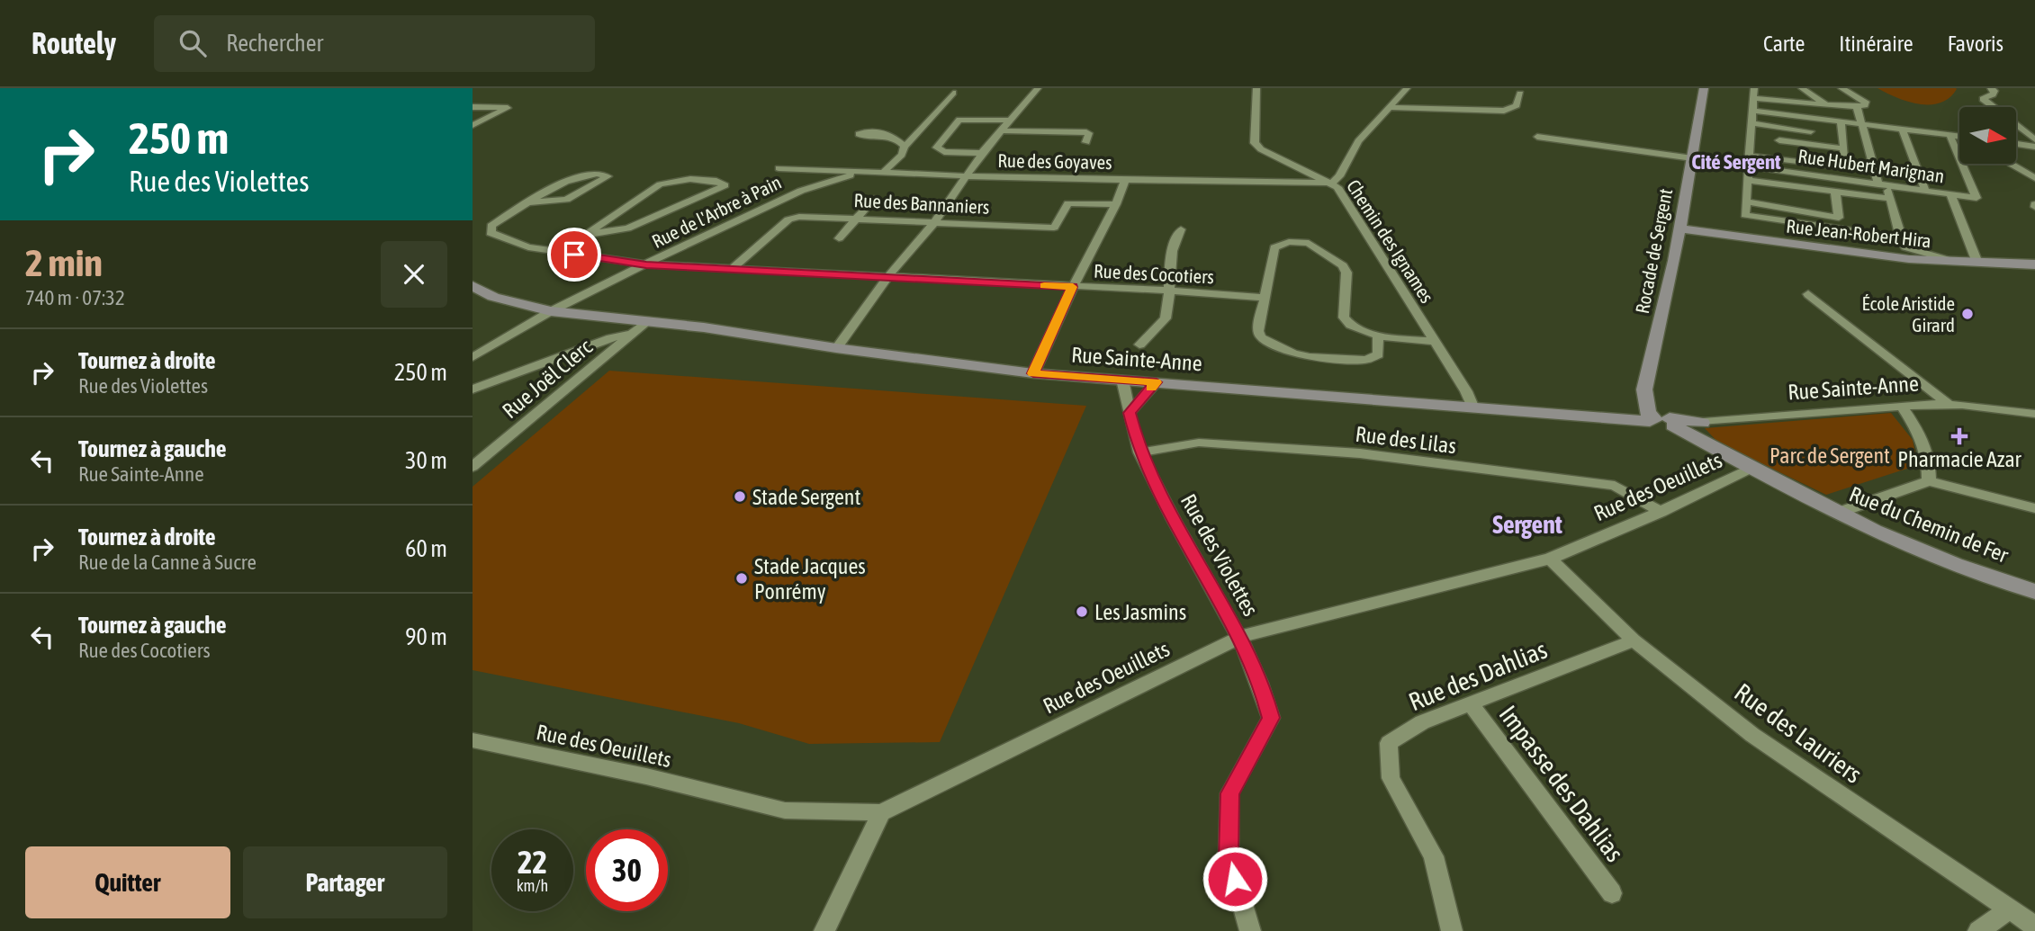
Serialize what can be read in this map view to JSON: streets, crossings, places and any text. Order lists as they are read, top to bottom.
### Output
{
  "streets": {
    "main road": [
      "Rue Jean-Robert Hira",
      "Rocade de Sergent",
      "Rue Sainte-Anne",
      "Rue du Chemin de Fer"
    ],
    "street": [
      "Rue des Goyaves",
      "Rue Hubert Marignan",
      "Rue des Bannaniers",
      "Rue de l'Arbre à Pain",
      "Chemin des Ignames",
      "Rue des Cocotiers",
      "Rue Joël Clerc",
      "Rue des Lilas",
      "Rue des Oeuillets",
      "Rue des Violettes",
      "Rue des Dahlias",
      "Rue des Lauriers",
      "Impasse des Dahlias"
    ]
  },
  "crossings": [
    ["Rue des Goyaves", "Rue de l'Arbre à Pain"],
    ["Rue des Goyaves", "Chemin des Ignames"],
    ["Rue Hubert Marignan", "Rocade de Sergent"],
    ["Rue des Bannaniers", "Rue des Cocotiers"],
    ["Rue de l'Arbre à Pain", "Rue des Cocotiers"],
    ["Rue de l'Arbre à Pain", "Rue Sainte-Anne"],
    ["Rue Jean-Robert Hira", "Rocade de Sergent"],
    ["Chemin des Ignames", "Rue Sainte-Anne"],
    ["Rocade de Sergent", "Rue Sainte-Anne"],
    ["Rocade de Sergent", "Rue du Chemin de Fer"],
    ["Rue Sainte-Anne", "Rue Joël Clerc"],
    ["Rue Sainte-Anne", "Rue du Chemin de Fer"],
    ["Rue Sainte-Anne", "Rue des Violettes"],
    ["Rue des Lilas", "Rue des Oeuillets"],
    ["Rue des Lilas", "Rue des Violettes"],
    ["Rue des Oeuillets", "Rue du Chemin de Fer"],
    ["Rue des Oeuillets", "Rue des Violettes"],
    ["Rue des Oeuillets", "Rue des Lauriers"],
    ["Rue des Dahlias", "Rue des Lauriers"],
    ["Rue des Dahlias", "Impasse des Dahlias"]
  ],
  "districts": ["Cité Sergent", "Sergent"],
  "parks": ["Parc de Sergent"],
  "places": {
    "other": [
      "École Aristide Girard",
      "Stade Sergent",
      "Stade Jacques Ponrémy",
      "Les Jasmins"
    ],
    "health": ["Pharmacie Azar"]
  },
  "north": "right",
  "page": {
    "header": "Routely",
    "search": "Rechercher",
    "nav": ["Carte", "Itinéraire", "Favoris"],
    "turn": ["250 m", "Rue des Violettes"],
    "heading": ["2 min", "740 m · 07:32"],
    "list": [
      {
        "name": "Tournez à droite",
        "note": "Rue des Violettes",
        "value": "250 m"
      },
      {
        "name": "Tournez à gauche",
        "note": "Rue Sainte-Anne",
        "value": "30 m"
      },
      {
        "name": "Tournez à droite",
        "note": "Rue de la Canne à Sucre",
        "value": "60 m"
      },
      {
        "name": "Tournez à gauche",
        "note": "Rue des Cocotiers",
        "value": "90 m"
      }
    ],
    "speed": "22 km/h",
    "limit": "30",
    "buttons": ["Quitter", "Partager"]
  }
}
